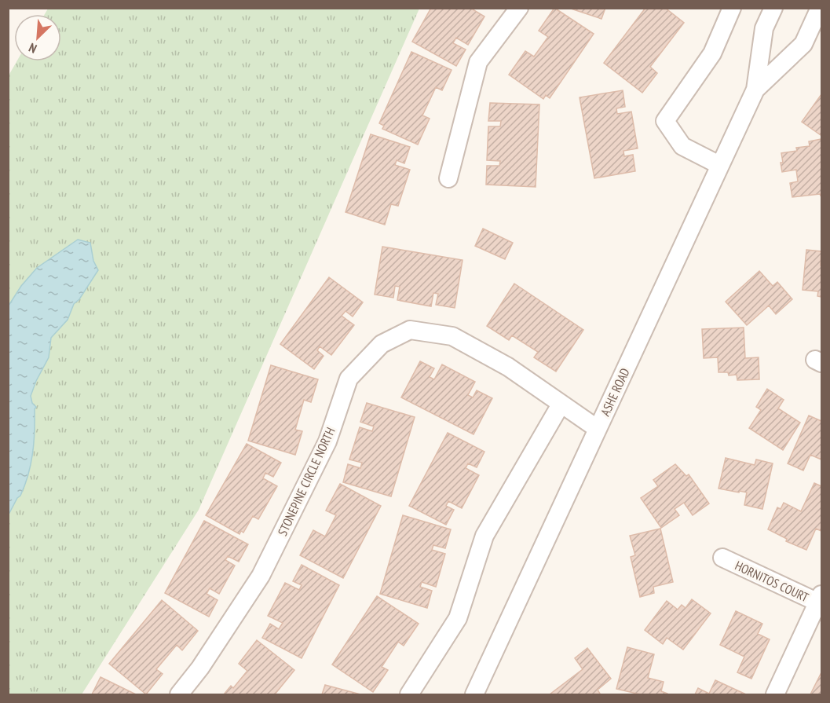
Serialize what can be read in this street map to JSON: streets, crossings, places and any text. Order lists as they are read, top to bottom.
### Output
{
  "streets": {
    "street": ["ASHE ROAD", "STONEPINE CIRCLE NORTH", "HORNITOS COURT"]
  },
  "crossings": [
    ["ASHE ROAD", "STONEPINE CIRCLE NORTH"]
  ],
  "north": "bottom left"
}
